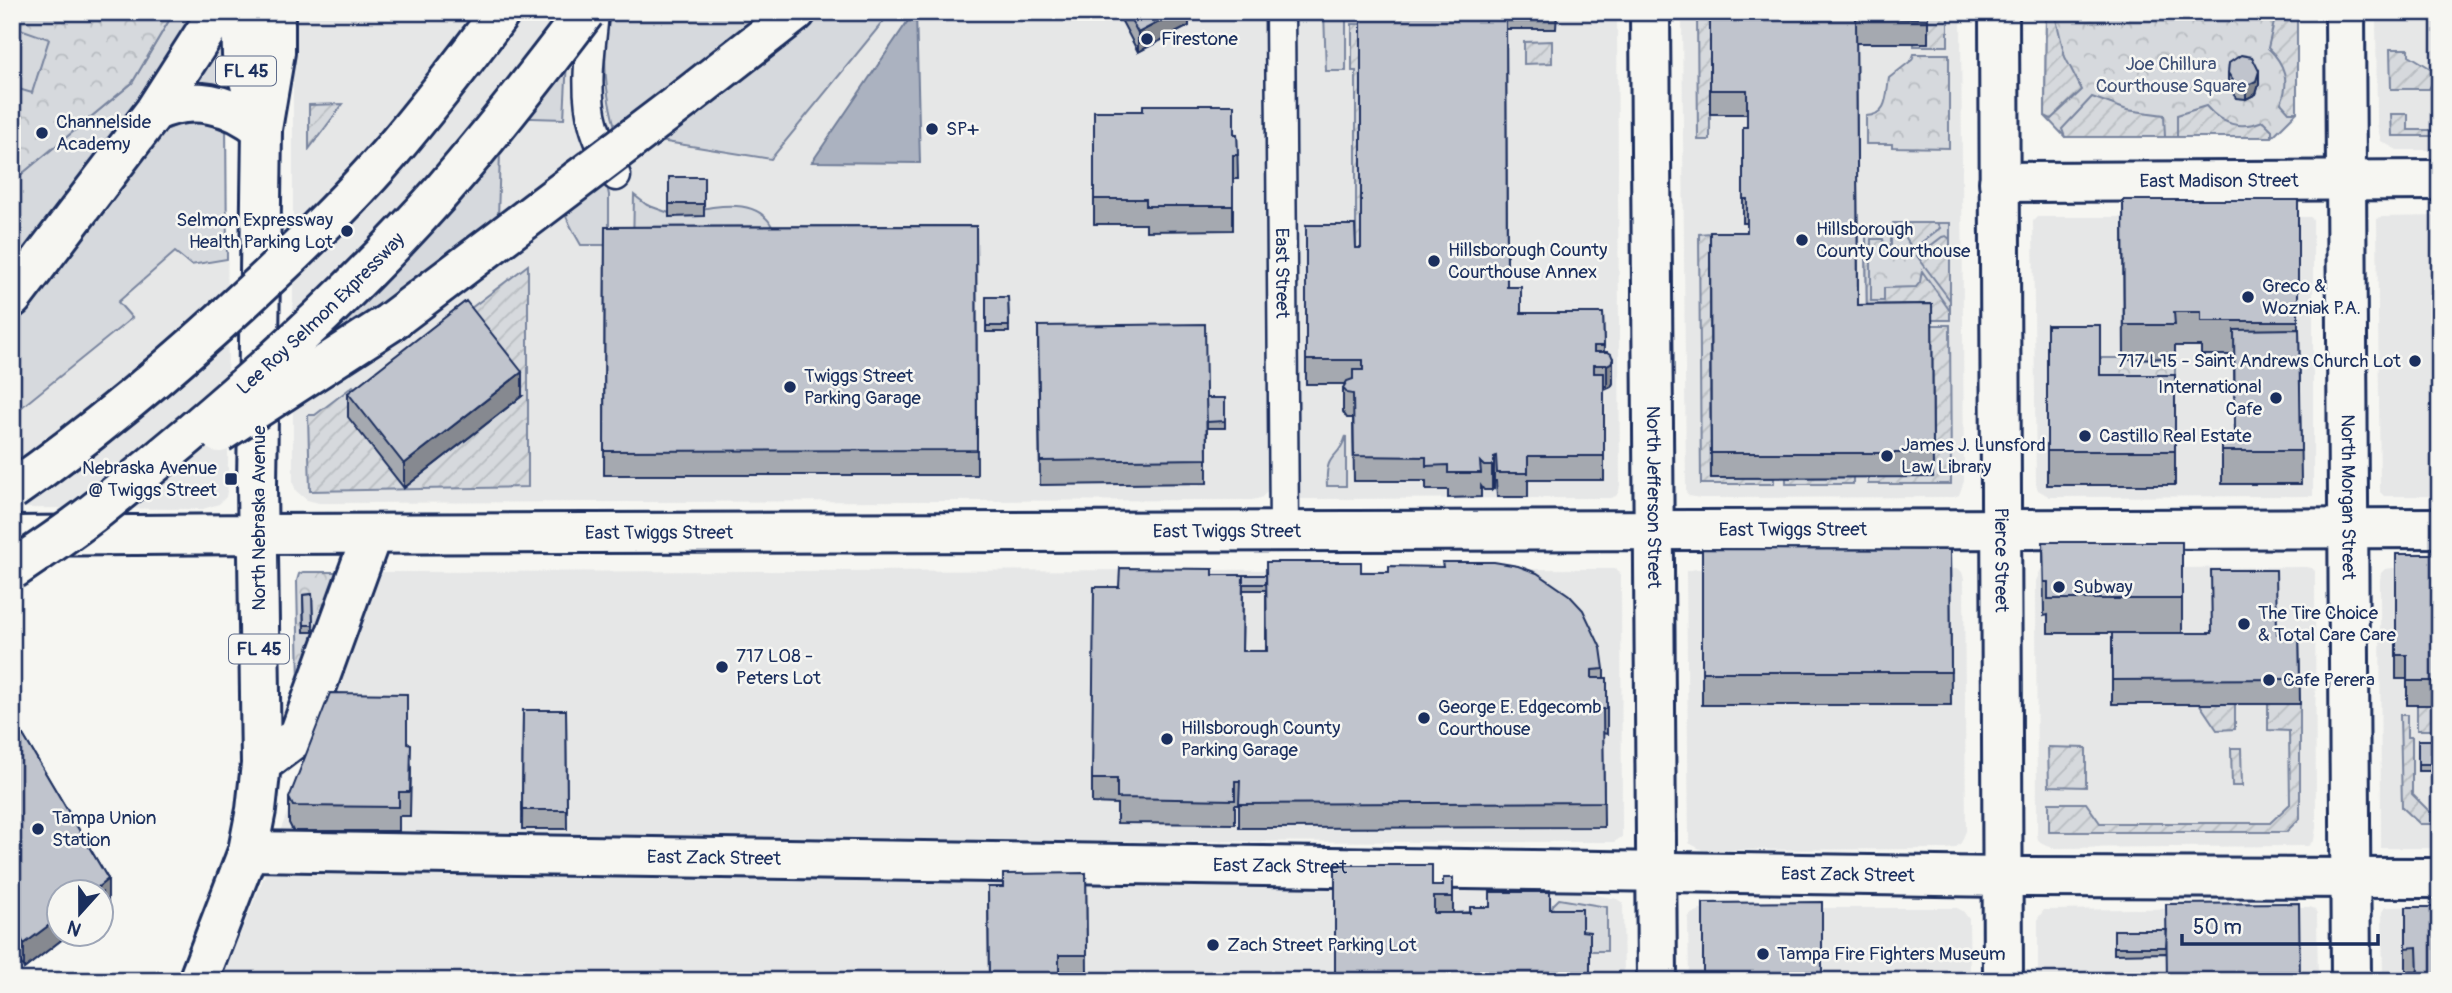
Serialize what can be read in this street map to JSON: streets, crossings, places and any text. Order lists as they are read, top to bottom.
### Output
{
  "streets": {
    "main road": [
      "FL 45",
      "East Madison Street",
      "Lee Roy Selmon Expressway",
      "North Morgan Street",
      "North Jefferson Street",
      "North Nebraska Avenue",
      "East Twiggs Street",
      "Pierce Street",
      "East Zack Street"
    ],
    "street": ["East Street"]
  },
  "crossings": [
    ["East Madison Street", "North Morgan Street"],
    ["East Madison Street", "Pierce Street"],
    ["East Street", "East Twiggs Street"],
    ["North Morgan Street", "East Twiggs Street"],
    ["North Morgan Street", "East Zack Street"],
    ["North Jefferson Street", "East Twiggs Street"],
    ["North Jefferson Street", "East Zack Street"],
    ["North Nebraska Avenue", "East Twiggs Street"],
    ["North Nebraska Avenue", "East Zack Street"],
    ["East Twiggs Street", "Pierce Street"],
    ["Pierce Street", "East Zack Street"]
  ],
  "parks": ["Joe Chillura Courthouse Square"],
  "places": {
    "other": [
      "Firestone",
      "SP+",
      "Channelside Academy",
      "Selmon Expressway Health Parking Lot",
      "Hillsborough County Courthouse",
      "Hillsborough County Courthouse Annex",
      "Greco & Wozniak P.A.",
      "717 L15 - Saint Andrews Church Lot",
      "Twiggs Street Parking Garage",
      "International Cafe",
      "Castillo Real Estate",
      "James J. Lunsford Law Library",
      "Subway",
      "The Tire Choice & Total Care Care",
      "717 L08 - Peters Lot",
      "Cafe Perera",
      "George E. Edgecomb Courthouse",
      "Hillsborough County Parking Garage",
      "Tampa Union Station",
      "Zach Street Parking Lot",
      "Tampa Fire Fighters Museum"
    ],
    "transit": ["Nebraska Avenue @ Twiggs Street"]
  },
  "scale_bar": "50 m",
  "north": "bottom"
}
